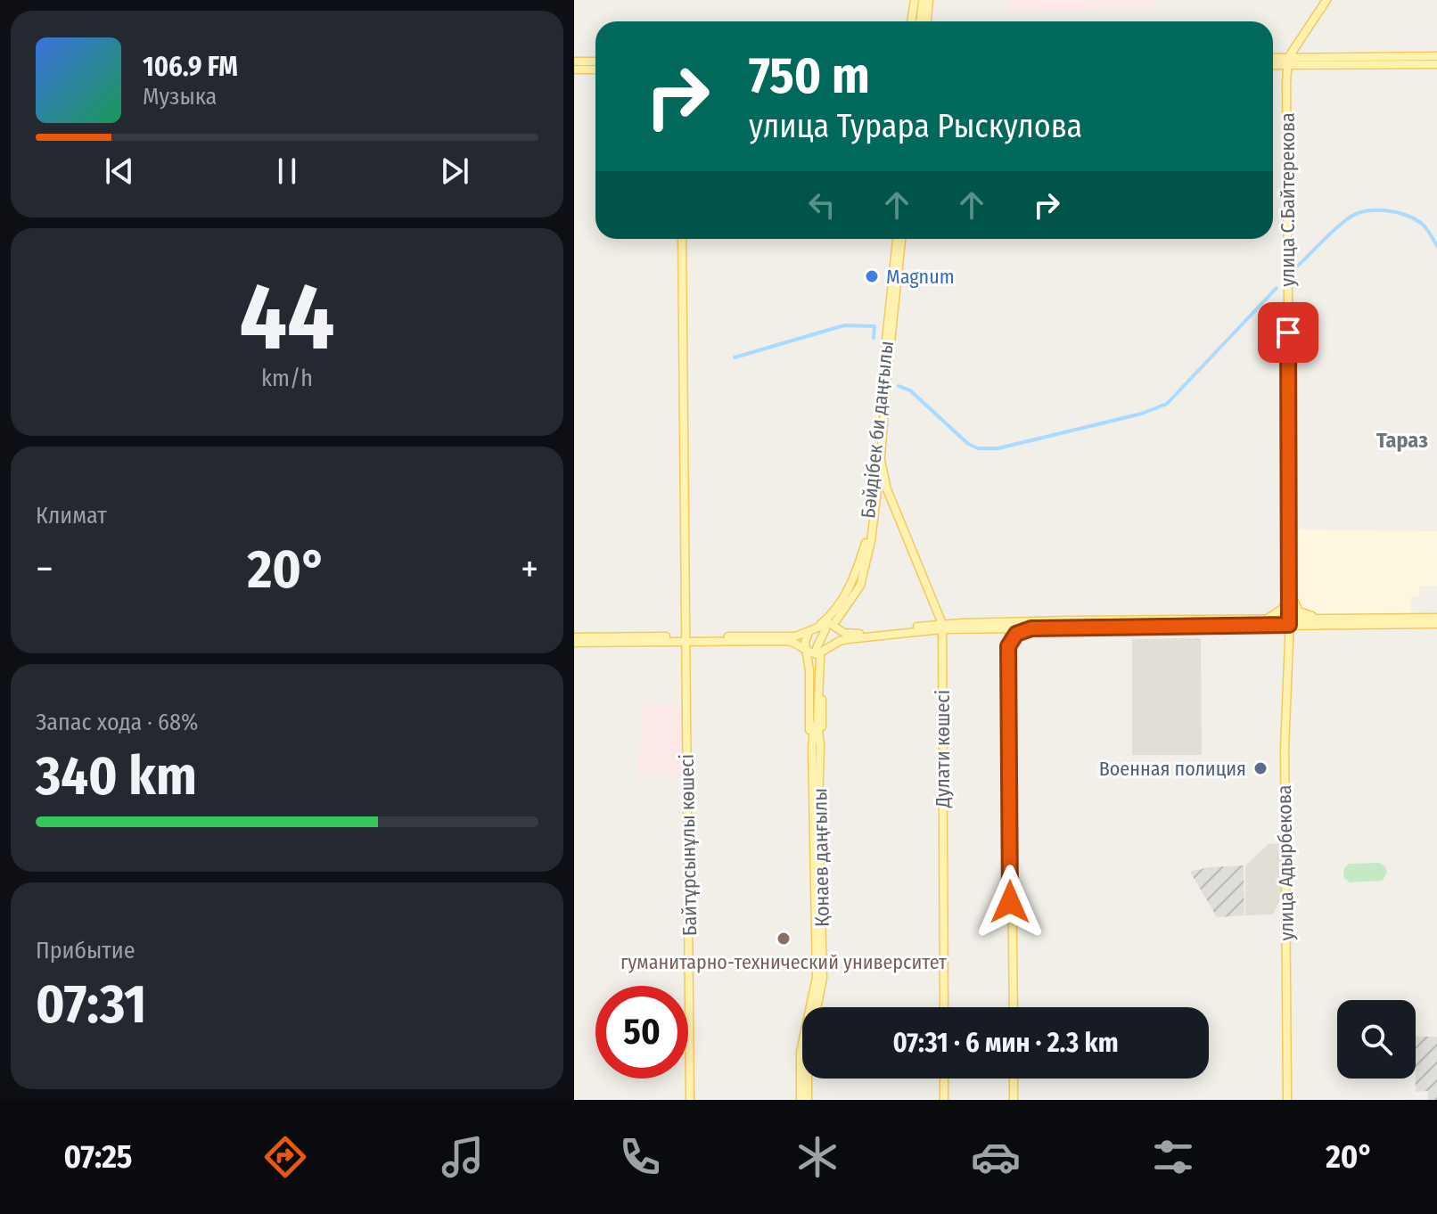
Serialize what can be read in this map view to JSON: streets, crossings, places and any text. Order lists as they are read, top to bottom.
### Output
{
  "streets": {
    "main road": [
      "улица С.Байтерекова",
      "Бәйдібек би даңғылы",
      "Дулати көшесі",
      "Байтұрсынұлы көшесі",
      "Қонаев даңғылы",
      "улица Адырбекова"
    ]
  },
  "crossings": [
    ["улица С.Байтерекова", "улица Адырбекова"],
    ["Бәйдібек би даңғылы", "Дулати көшесі"]
  ],
  "districts": ["Тараз"],
  "places": ["Magnum", "Военная полиция", "гуманитарно-технический университет"],
  "page": {
    "turn": ["750 m", "улица Турара Рыскулова"],
    "song": ["106.9 FM", "Музыка"],
    "tile": [
      ["44", "km/h"],
      "Климат",
      ["Запас хода · 68%", "340 km"],
      ["Прибытие", "07:31"]
    ],
    "heat": ["−", "20°", "+"],
    "limit": "50",
    "trip": "07:31 · 6 мин · 2.3 km",
    "tabs": ["07:25", "20°"]
  }
}
